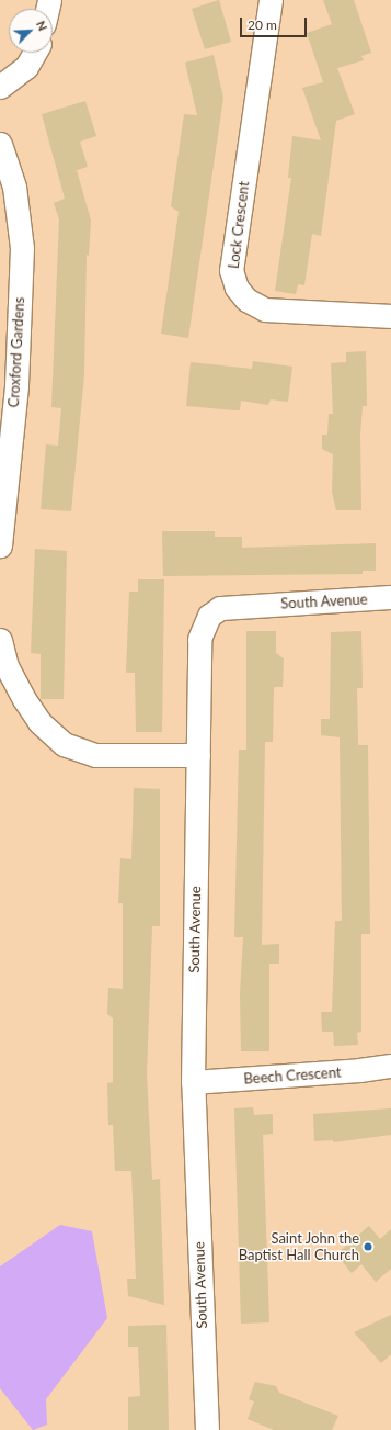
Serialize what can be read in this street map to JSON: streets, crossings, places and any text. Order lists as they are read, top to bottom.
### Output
{
  "streets": {
    "street": [
      "Lock Crescent",
      "Croxford Gardens",
      "South Avenue",
      "Beech Crescent"
    ]
  },
  "crossings": [
    ["South Avenue", "Beech Crescent"]
  ],
  "places": ["Saint John the Baptist Hall Church"],
  "scale_bar": "20 m",
  "north": "top right"
}
